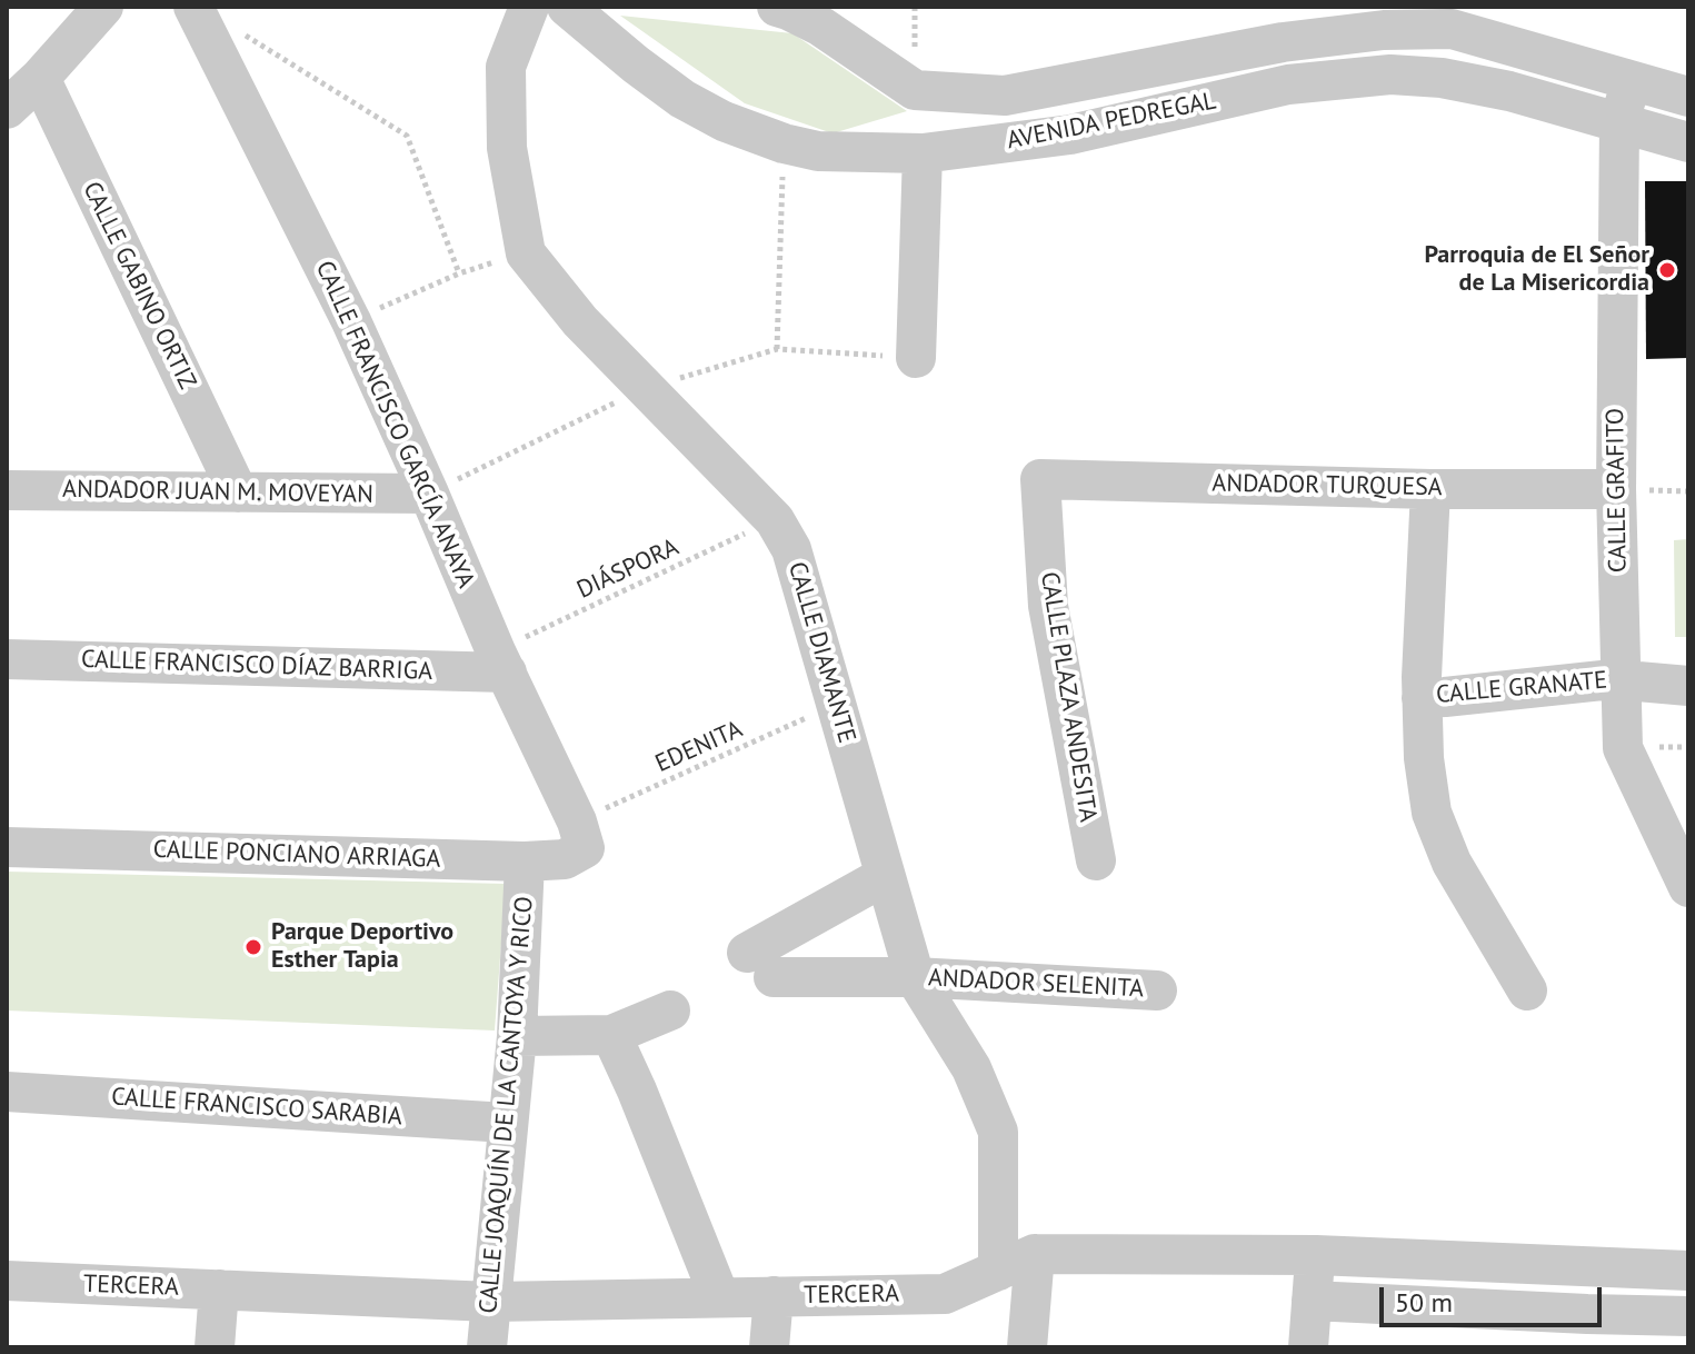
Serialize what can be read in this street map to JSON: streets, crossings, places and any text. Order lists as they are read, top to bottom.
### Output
{
  "streets": {
    "street": [
      "AVENIDA PEDREGAL",
      "CALLE GABINO ORTIZ",
      "CALLE FRANCISCO GARCÍA ANAYA",
      "ANDADOR TURQUESA",
      "CALLE GRAFITO",
      "ANDADOR JUAN M. MOVEYAN",
      "CALLE DIAMANTE",
      "CALLE FRANCISCO DÍAZ BARRIGA",
      "CALLE GRANATE",
      "CALLE PLAZA ANDESITA",
      "CALLE PONCIANO ARRIAGA",
      "ANDADOR SELENITA",
      "CALLE JOAQUÍN DE LA CANTOYA Y RICO",
      "CALLE FRANCISCO SARABIA",
      "TERCERA"
    ],
    "path": ["DIÁSPORA", "EDENITA"]
  },
  "crossings": [
    ["AVENIDA PEDREGAL", "CALLE GRAFITO"],
    ["CALLE GABINO ORTIZ", "ANDADOR JUAN M. MOVEYAN"],
    ["CALLE FRANCISCO GARCÍA ANAYA", "ANDADOR JUAN M. MOVEYAN"],
    ["CALLE FRANCISCO GARCÍA ANAYA", "DIÁSPORA"],
    ["CALLE FRANCISCO GARCÍA ANAYA", "CALLE FRANCISCO DÍAZ BARRIGA"],
    ["CALLE FRANCISCO GARCÍA ANAYA", "EDENITA"],
    ["CALLE FRANCISCO GARCÍA ANAYA", "CALLE PONCIANO ARRIAGA"],
    ["ANDADOR TURQUESA", "CALLE GRAFITO"],
    ["ANDADOR TURQUESA", "CALLE PLAZA ANDESITA"],
    ["CALLE GRAFITO", "CALLE GRANATE"],
    ["DIÁSPORA", "CALLE DIAMANTE"],
    ["DIÁSPORA", "CALLE FRANCISCO DÍAZ BARRIGA"],
    ["CALLE DIAMANTE", "EDENITA"],
    ["CALLE DIAMANTE", "ANDADOR SELENITA"],
    ["CALLE DIAMANTE", "TERCERA"],
    ["EDENITA", "CALLE PONCIANO ARRIAGA"],
    ["CALLE PONCIANO ARRIAGA", "CALLE JOAQUÍN DE LA CANTOYA Y RICO"],
    ["CALLE JOAQUÍN DE LA CANTOYA Y RICO", "CALLE FRANCISCO SARABIA"],
    ["CALLE JOAQUÍN DE LA CANTOYA Y RICO", "TERCERA"]
  ],
  "places": ["Parroquia de El Señor de La Misericordia", "Parque Deportivo Esther Tapia"],
  "scale_bar": "50 m"
}
